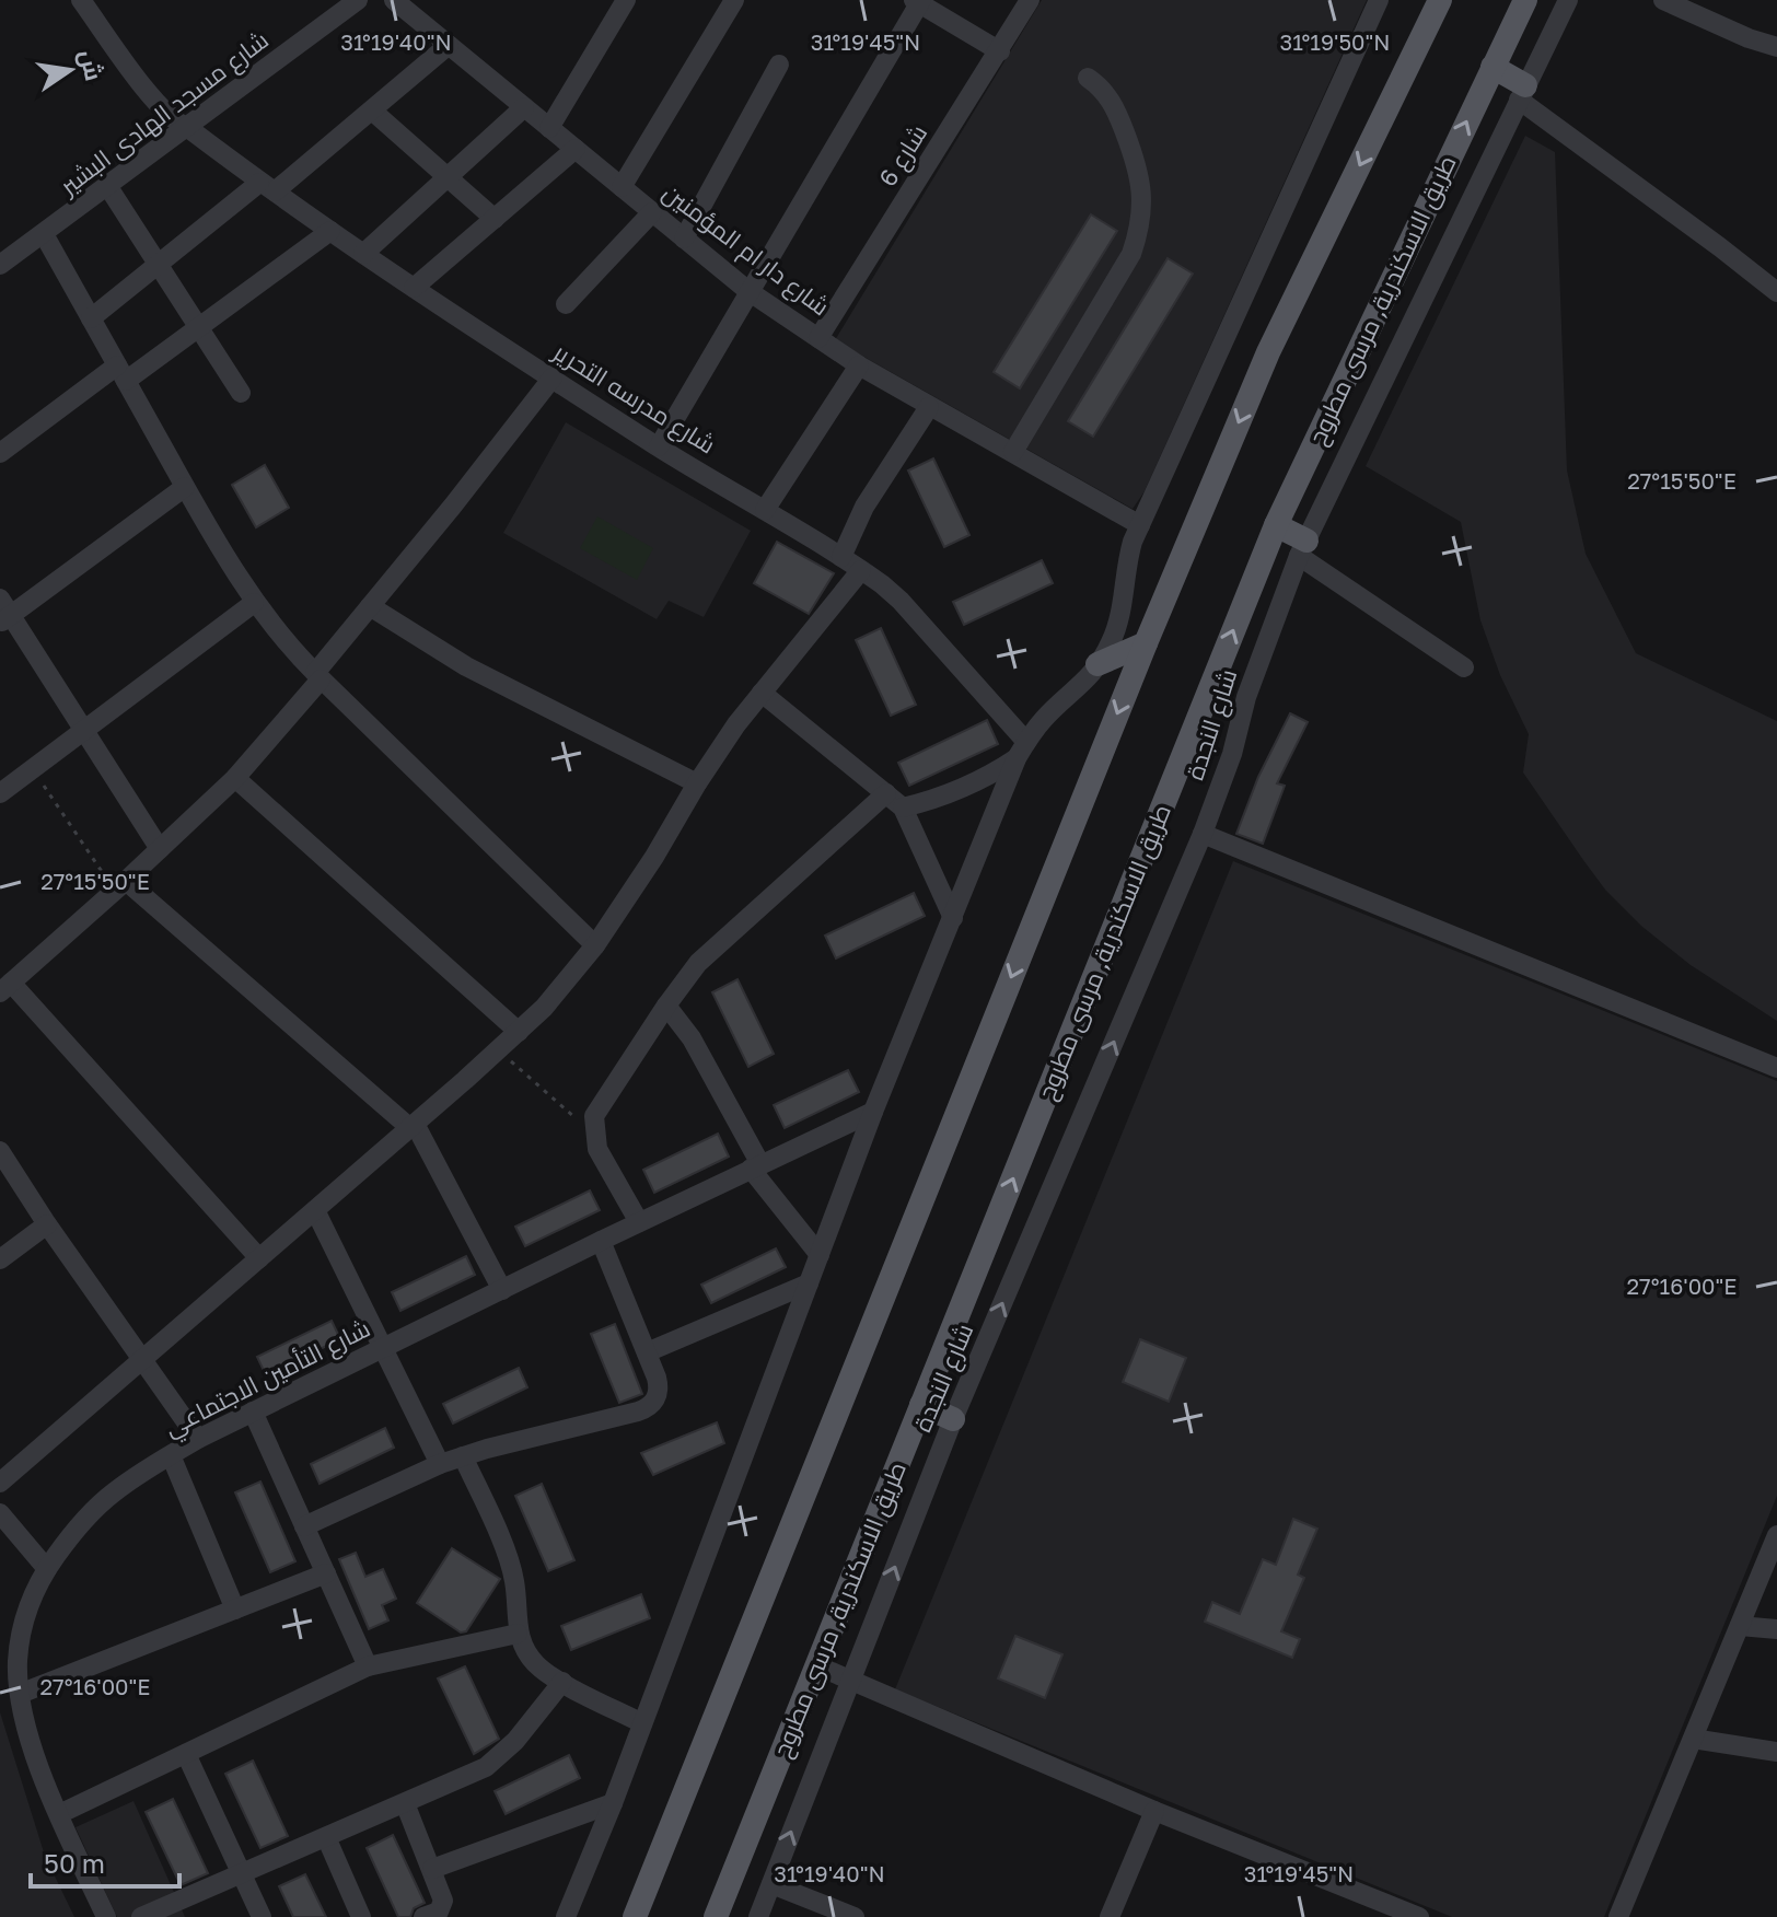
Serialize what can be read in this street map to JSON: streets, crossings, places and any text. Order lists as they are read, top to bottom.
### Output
{
  "streets": {
    "main road": ["طريق الاسكندرية, مرسى مطروح"],
    "street": [
      "شارع مسجد الهادى البشير",
      "شارع 6",
      "شارع دار ام المؤمنين",
      "شارع مدرسه التحرير",
      "شارع النجدة",
      "شارع التأمين الاجتماعي"
    ]
  },
  "crossings": [
    ["شارع مسجد الهادى البشير", "شارع مدرسه التحرير"],
    ["شارع 6", "شارع دار ام المؤمنين"]
  ],
  "one_way": ["شارع النجدة"],
  "scale_bar": "50 m",
  "north": "right",
  "coordinates": [
    "31°19'40\"N",
    "31°19'45\"N",
    "31°19'50\"N",
    "27°15'50\"E",
    "27°16'00\"E"
  ]
}
